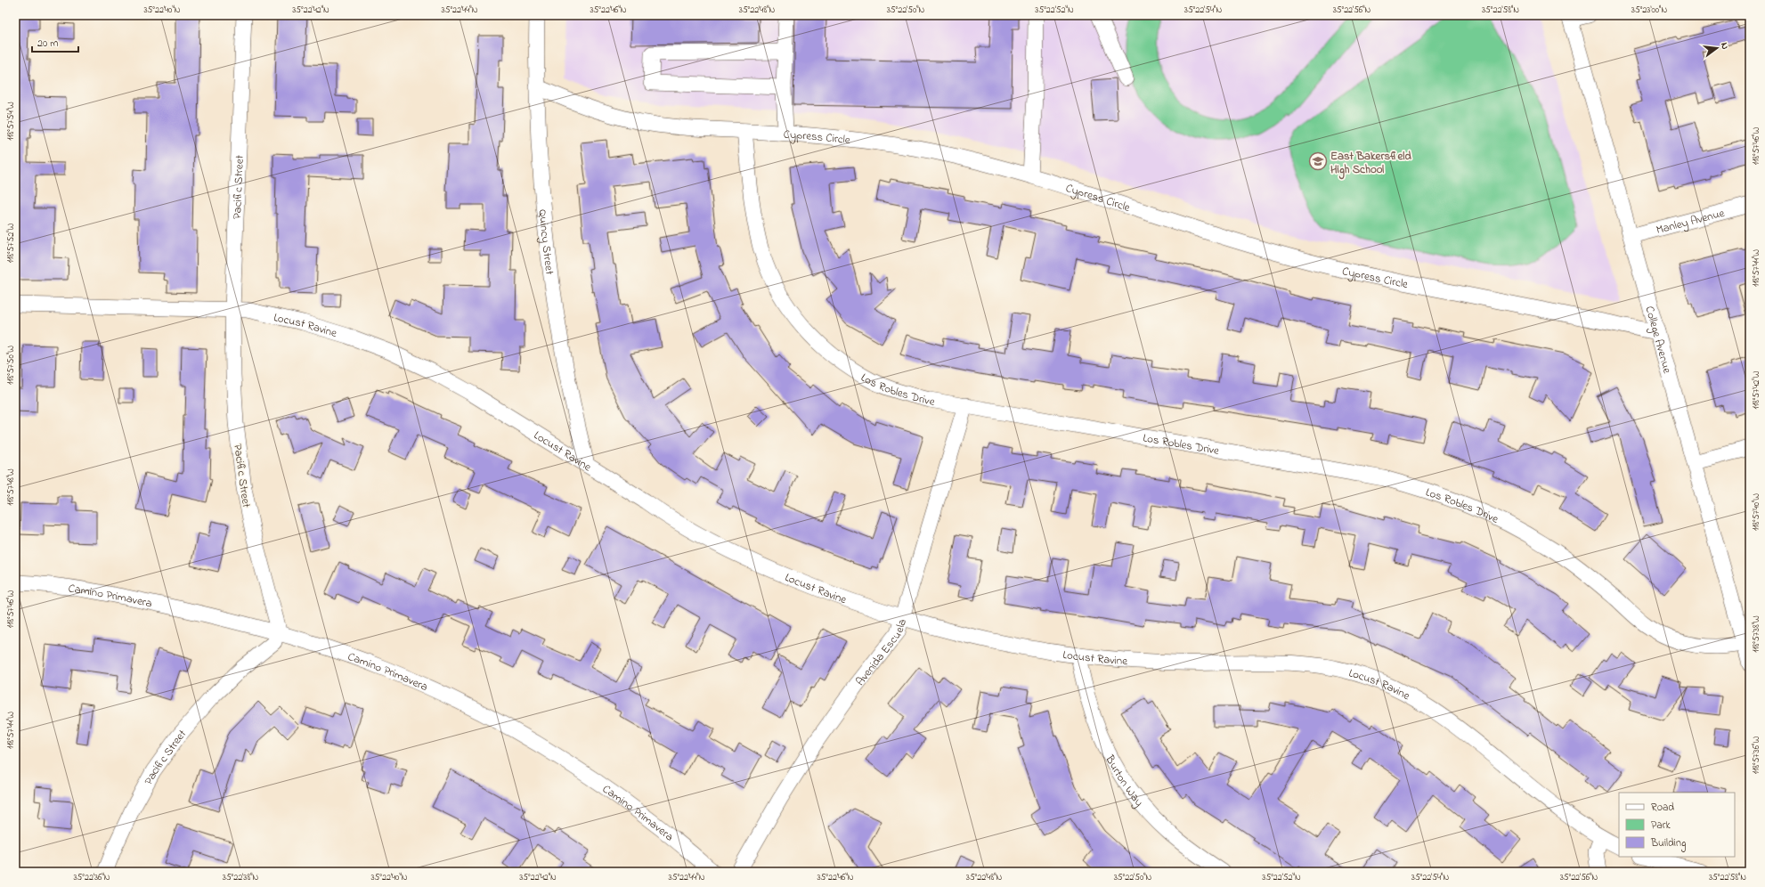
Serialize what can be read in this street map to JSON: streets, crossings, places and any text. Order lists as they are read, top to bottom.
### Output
{
  "streets": {
    "street": [
      "Cypress Circle",
      "Pacific Street",
      "Manley Avenue",
      "Quincy Street",
      "Locust Ravine",
      "College Avenue",
      "Los Robles Drive",
      "Camino Primavera",
      "Avenida Escuela",
      "Burton Way"
    ]
  },
  "crossings": [
    ["Cypress Circle", "Quincy Street"],
    ["Cypress Circle", "College Avenue"],
    ["Cypress Circle", "Los Robles Drive"],
    ["Pacific Street", "Locust Ravine"],
    ["Pacific Street", "Camino Primavera"],
    ["Manley Avenue", "College Avenue"],
    ["Quincy Street", "Locust Ravine"],
    ["Locust Ravine", "Avenida Escuela"],
    ["Locust Ravine", "Burton Way"],
    ["College Avenue", "Los Robles Drive"],
    ["Los Robles Drive", "Avenida Escuela"]
  ],
  "places": {
    "school or university": ["East Bakersfield High School"]
  },
  "legend": ["Road", "Park", "Building"],
  "scale_bar": "20 m",
  "north": "right",
  "coordinates": [
    "35°22'40\"N",
    "35°22'42\"N",
    "35°22'44\"N",
    "35°22'46\"N",
    "35°22'48\"N",
    "35°22'50\"N",
    "35°22'52\"N",
    "35°22'54\"N",
    "35°22'56\"N",
    "35°22'58\"N",
    "35°23'00\"N",
    "118°57'54\"W",
    "118°57'46\"W",
    "118°57'52\"W",
    "118°57'44\"W",
    "118°57'50\"W",
    "118°57'42\"W",
    "118°57'48\"W",
    "118°57'40\"W",
    "118°57'38\"W",
    "118°57'36\"W",
    "35°22'36\"N",
    "35°22'38\"N"
  ]
}
